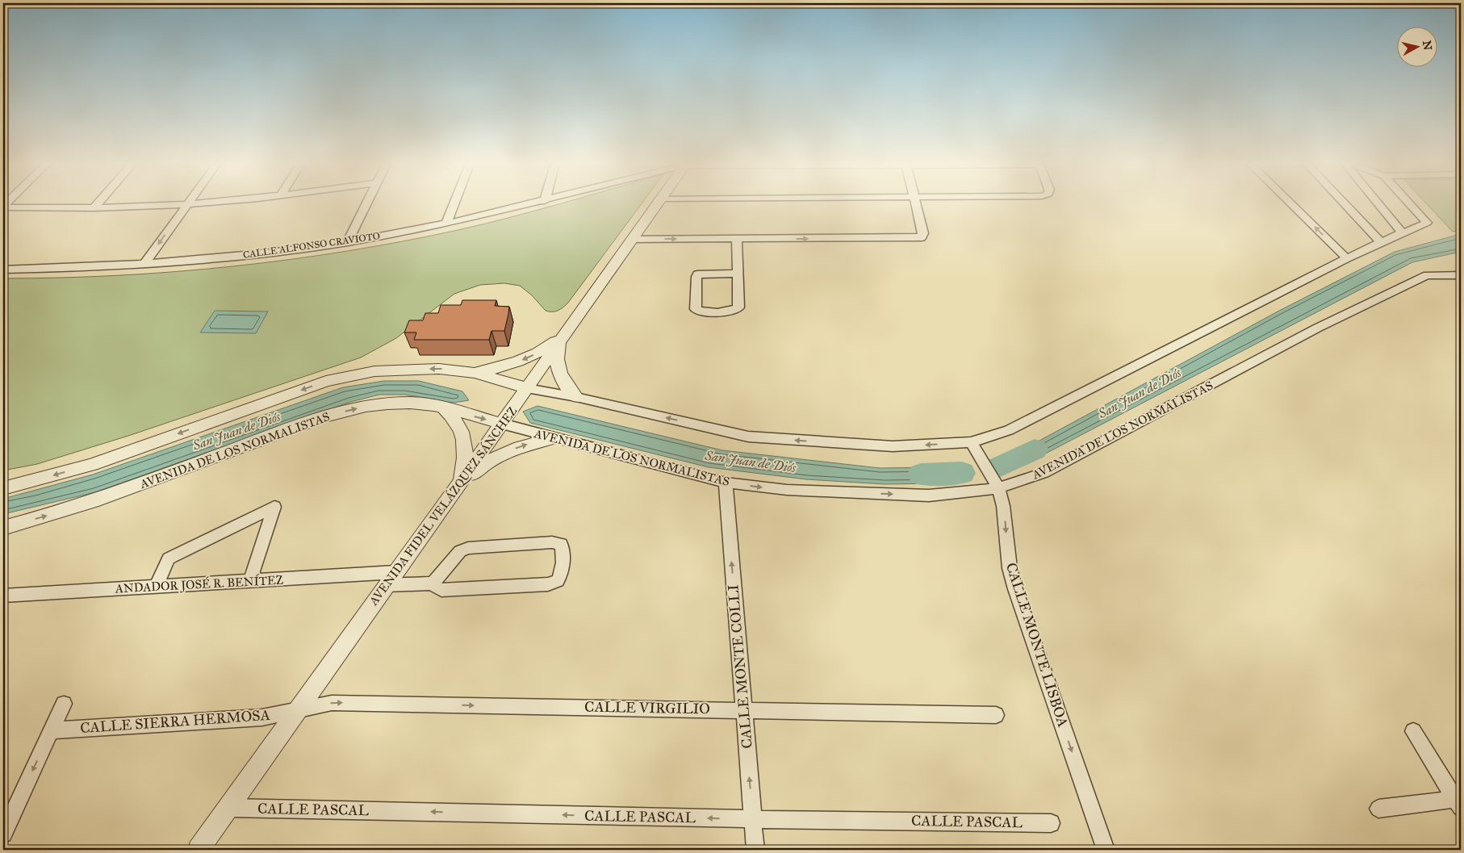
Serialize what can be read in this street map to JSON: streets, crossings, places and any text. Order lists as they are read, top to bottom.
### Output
{
  "streets": {
    "street": [
      "CALLE ALFONSO CRAVIOTO",
      "AVENIDA DE LOS NORMALISTAS",
      "AVENIDA FIDEL VELÁZQUEZ SÁNCHEZ",
      "ANDADOR JOSÉ R. BENÍTEZ",
      "CALLE MONTE LISBOA",
      "CALLE MONTE COLLI",
      "CALLE VIRGILIO",
      "CALLE SIERRA HERMOSA",
      "CALLE PASCAL"
    ]
  },
  "crossings": [
    ["AVENIDA DE LOS NORMALISTAS", "AVENIDA FIDEL VELÁZQUEZ SÁNCHEZ"],
    ["AVENIDA DE LOS NORMALISTAS", "CALLE MONTE LISBOA"],
    ["AVENIDA DE LOS NORMALISTAS", "CALLE MONTE COLLI"],
    ["AVENIDA FIDEL VELÁZQUEZ SÁNCHEZ", "ANDADOR JOSÉ R. BENÍTEZ"],
    ["AVENIDA FIDEL VELÁZQUEZ SÁNCHEZ", "CALLE VIRGILIO"],
    ["AVENIDA FIDEL VELÁZQUEZ SÁNCHEZ", "CALLE SIERRA HERMOSA"],
    ["AVENIDA FIDEL VELÁZQUEZ SÁNCHEZ", "CALLE PASCAL"],
    ["CALLE MONTE COLLI", "CALLE VIRGILIO"],
    ["CALLE MONTE COLLI", "CALLE PASCAL"],
    ["CALLE VIRGILIO", "CALLE SIERRA HERMOSA"]
  ],
  "one_way": [
    "CALLE MONTE LISBOA",
    "CALLE MONTE COLLI",
    "CALLE VIRGILIO",
    "CALLE PASCAL"
  ],
  "water": ["San Juan de Diós"],
  "north": "right"
}
